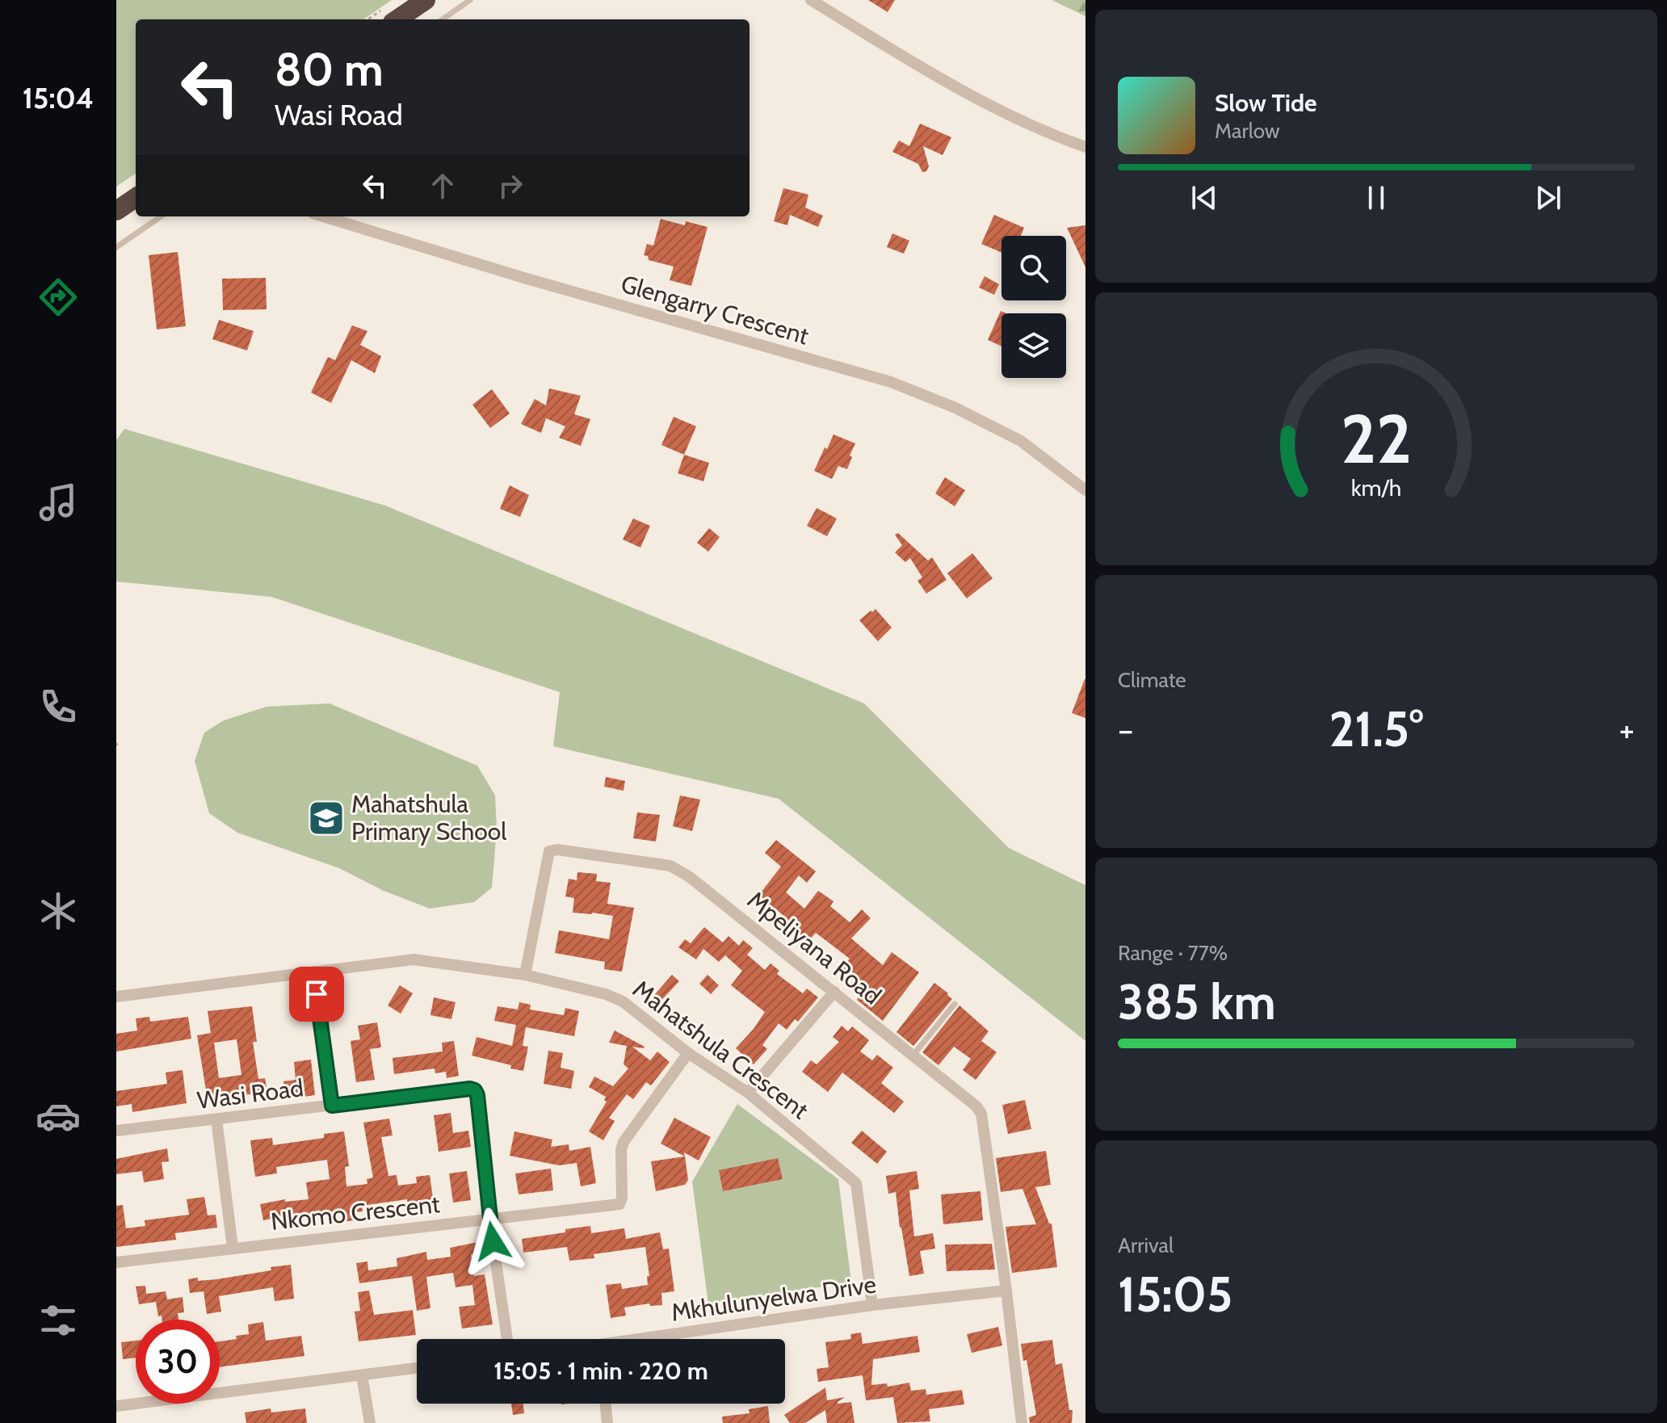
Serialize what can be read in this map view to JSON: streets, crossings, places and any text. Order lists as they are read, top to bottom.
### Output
{
  "streets": {
    "street": [
      "Glengarry Crescent",
      "Mpeliyana Road",
      "Mahatshula Crescent",
      "Wasi Road",
      "Nkomo Crescent",
      "Mkhulunyelwa Drive"
    ]
  },
  "crossings": [
    ["Mpeliyana Road", "Mahatshula Crescent"],
    ["Mpeliyana Road", "Mkhulunyelwa Drive"],
    ["Mahatshula Crescent", "Nkomo Crescent"],
    ["Mahatshula Crescent", "Mkhulunyelwa Drive"],
    ["Wasi Road", "Nkomo Crescent"]
  ],
  "places": {
    "school or university": ["Mahatshula Primary School"]
  },
  "page": {
    "tabs": "15:04",
    "turn": ["80 m", "Wasi Road"],
    "song": ["Slow Tide", "Marlow"],
    "tile": [
      "Climate",
      ["Range · 77%", "385 km"],
      ["Arrival", "15:05"]
    ],
    "heat": ["−", "21.5°", "+"],
    "limit": "30",
    "trip": "15:05 · 1 min · 220 m",
    "gauge": ["22", "km/h"]
  }
}
